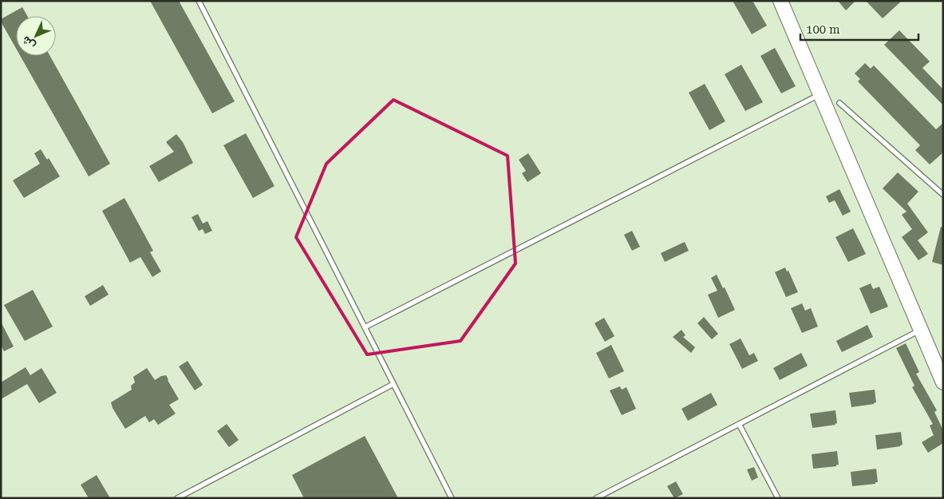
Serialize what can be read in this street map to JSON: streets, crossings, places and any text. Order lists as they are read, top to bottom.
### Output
{
  "scale_bar": "100 m",
  "north": "bottom left"
}
